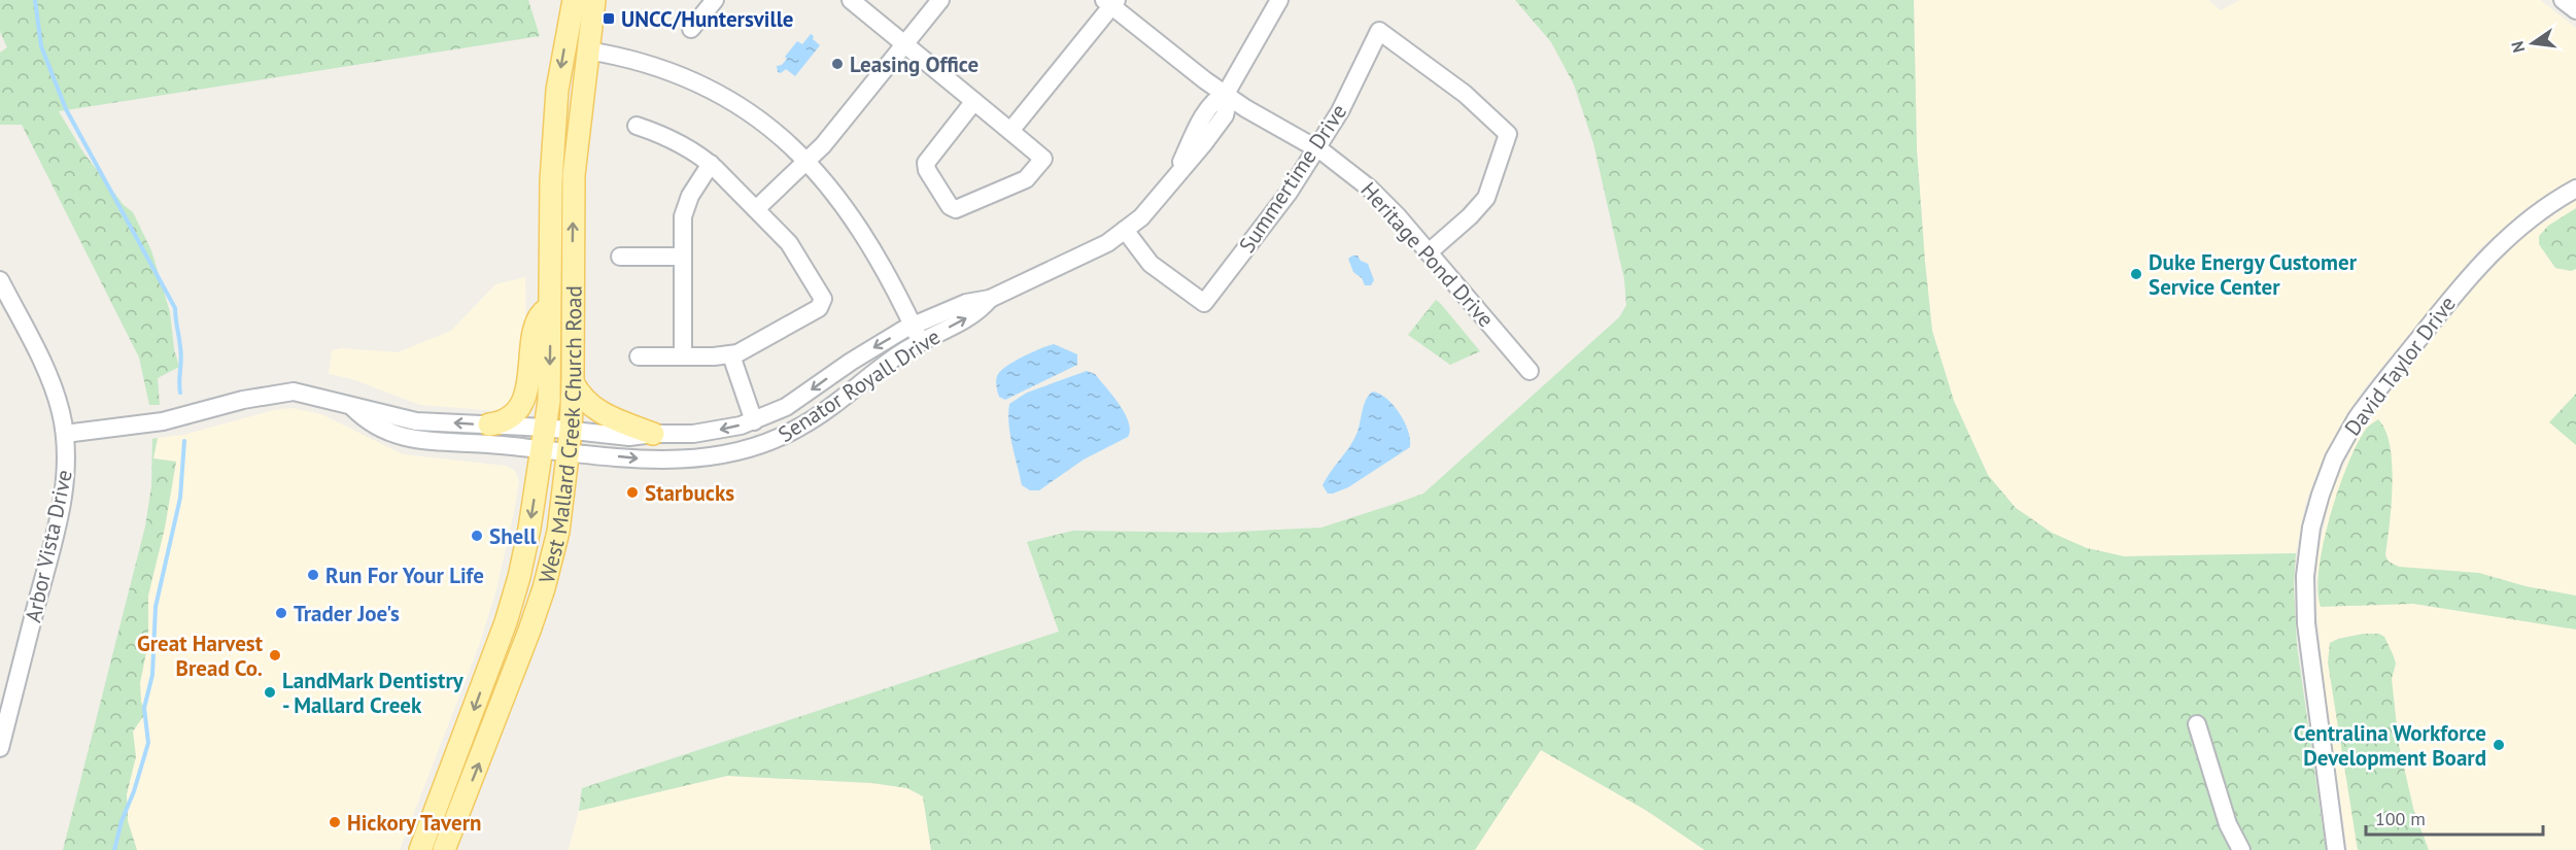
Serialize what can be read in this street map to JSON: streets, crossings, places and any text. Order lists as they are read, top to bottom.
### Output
{
  "streets": {
    "main road": ["West Mallard Creek Church Road"],
    "street": [
      "Summertime Drive",
      "Heritage Pond Drive",
      "David Taylor Drive",
      "Senator Royall Drive",
      "Arbor Vista Drive"
    ]
  },
  "crossings": [
    ["Summertime Drive", "Heritage Pond Drive"],
    ["Senator Royall Drive", "West Mallard Creek Church Road"],
    ["Senator Royall Drive", "Arbor Vista Drive"]
  ],
  "places": {
    "transit": ["UNCC/Huntersville"],
    "other": [
      "Leasing Office",
      "Duke Energy Customer Service Center",
      "Starbucks",
      "Shell",
      "Run For Your Life",
      "Trader Joe's",
      "Great Harvest Bread Co.",
      "LandMark Dentistry - Mallard Creek",
      "Centralina Workforce Development Board",
      "Hickory Tavern"
    ]
  },
  "scale_bar": "100 m",
  "north": "left"
}
